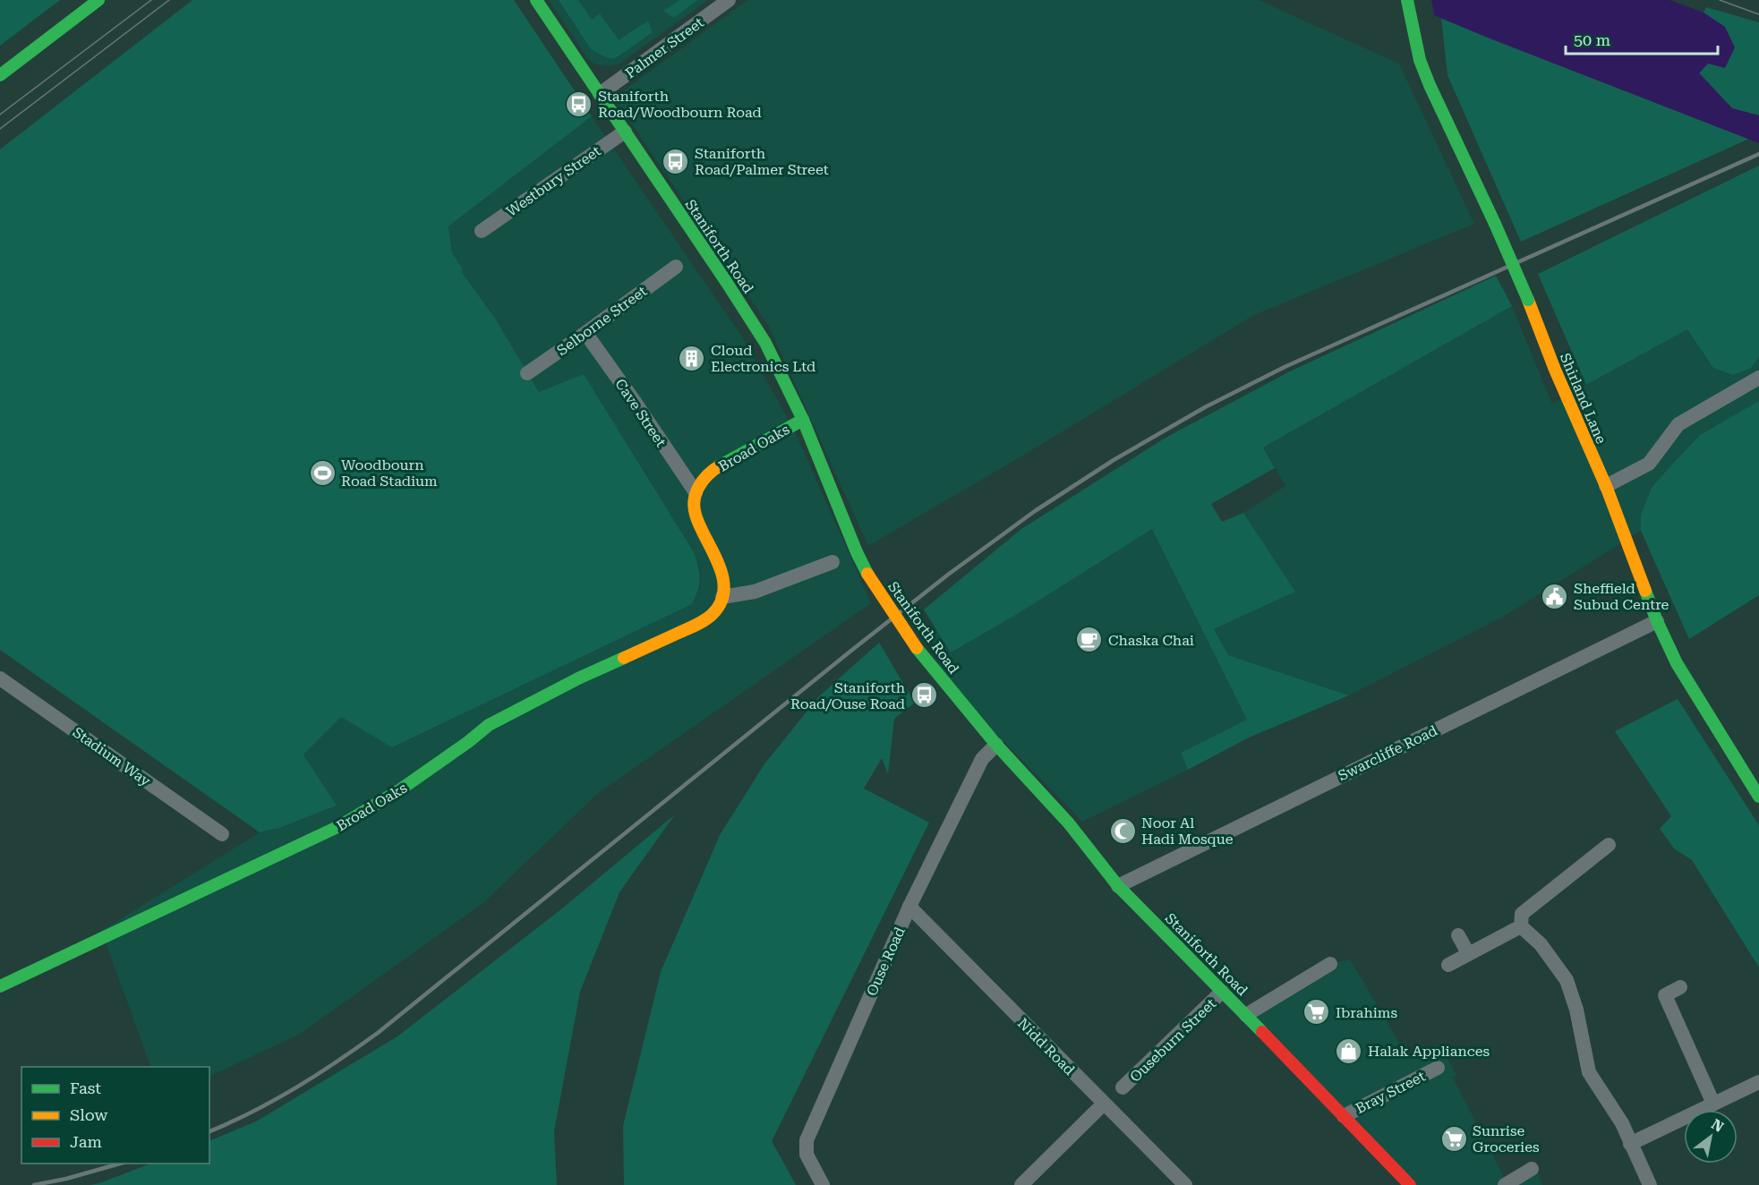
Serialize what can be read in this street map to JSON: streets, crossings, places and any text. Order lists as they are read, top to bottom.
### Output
{
  "streets": {
    "street": [
      "Palmer Street",
      "Westbury Street",
      "Staniforth Road",
      "Selborne Street",
      "Shirland Lane",
      "Cave Street",
      "Broad Oaks",
      "Swarcliffe Road",
      "Stadium Way",
      "Ouse Road",
      "Ouseburn Street",
      "Nidd Road",
      "Bray Street"
    ]
  },
  "crossings": [
    ["Palmer Street", "Staniforth Road"],
    ["Westbury Street", "Staniforth Road"],
    ["Staniforth Road", "Broad Oaks"],
    ["Staniforth Road", "Swarcliffe Road"],
    ["Staniforth Road", "Ouse Road"],
    ["Staniforth Road", "Ouseburn Street"],
    ["Staniforth Road", "Bray Street"],
    ["Selborne Street", "Cave Street"],
    ["Shirland Lane", "Swarcliffe Road"],
    ["Cave Street", "Broad Oaks"],
    ["Ouse Road", "Nidd Road"]
  ],
  "places": {
    "bus stop": ["Staniforth Road/Woodbourn Road", "Staniforth Road/Palmer Street", "Staniforth Road/Ouse Road"],
    "building": ["Cloud Electronics Ltd"],
    "sports": ["Woodbourn Road Stadium"],
    "public building": ["Sheffield Subud Centre"],
    "cafe": ["Chaska Chai"],
    "mosque": ["Noor Al Hadi Mosque"],
    "supermarket": ["Ibrahims", "Sunrise Groceries"],
    "shop": ["Halak Appliances"]
  },
  "legend": ["Fast", "Slow", "Jam"],
  "scale_bar": "50 m",
  "north": "top right"
}
